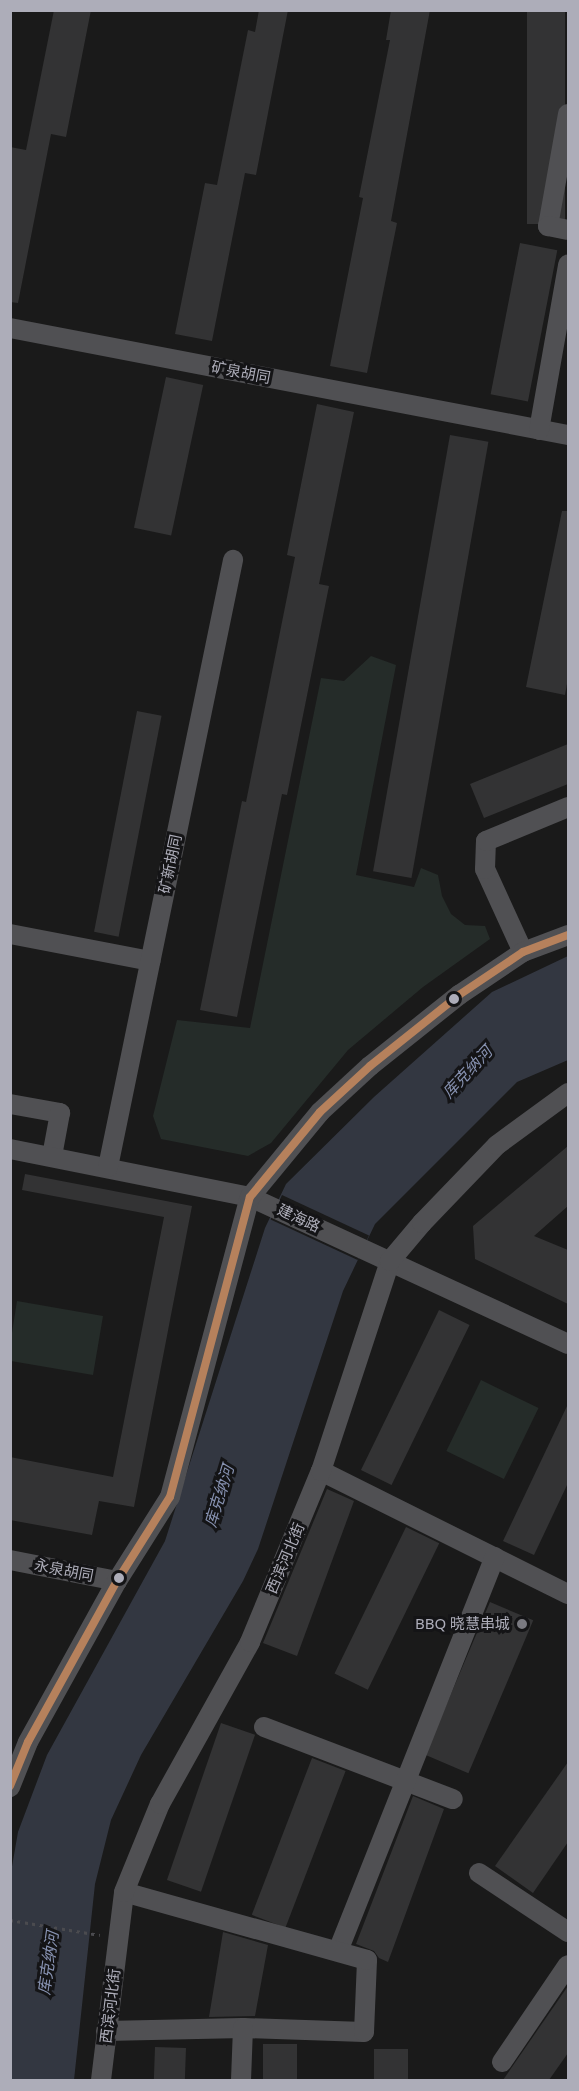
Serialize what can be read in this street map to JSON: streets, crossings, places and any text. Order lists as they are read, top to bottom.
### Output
{
  "streets": {
    "street": [
      "矿泉胡同",
      "矿新胡同",
      "建海路",
      "西滨河北街",
      "永泉胡同"
    ]
  },
  "crossings": [
    ["矿新胡同", "建海路"],
    ["建海路", "西滨河北街"]
  ],
  "water": ["库克纳河"],
  "places": ["BBQ 晓慧串城"]
}
